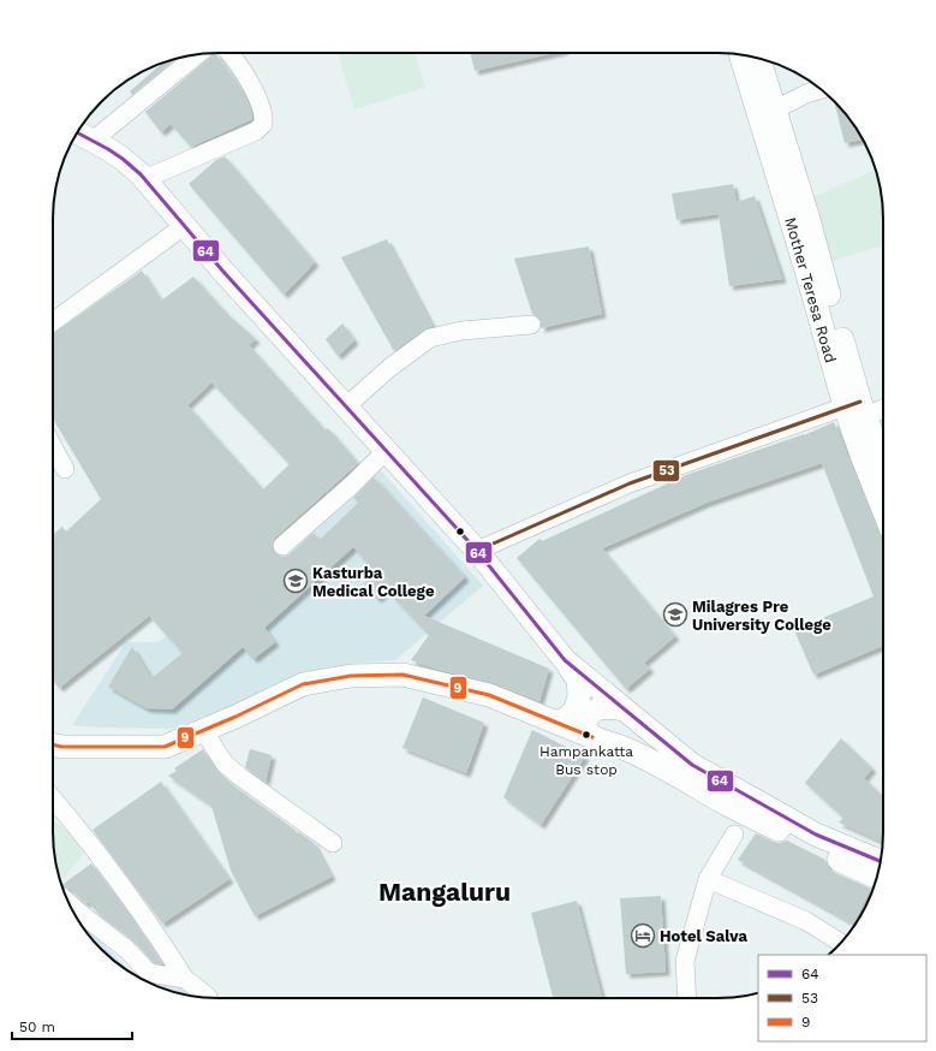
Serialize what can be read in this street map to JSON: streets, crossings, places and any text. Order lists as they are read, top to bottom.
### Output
{
  "streets": {
    "main road": ["Mother Teresa Road"]
  },
  "districts": ["Mangaluru"],
  "places": {
    "school or university": ["Kasturba Medical College", "Milagres Pre University College"],
    "other": ["Hampankatta Bus stop"],
    "hotel": ["Hotel Salva"]
  },
  "lines": ["transit line 64", "transit line 53", "transit line 9"],
  "legend": ["64", "53", "9"],
  "scale_bar": "50 m"
}
